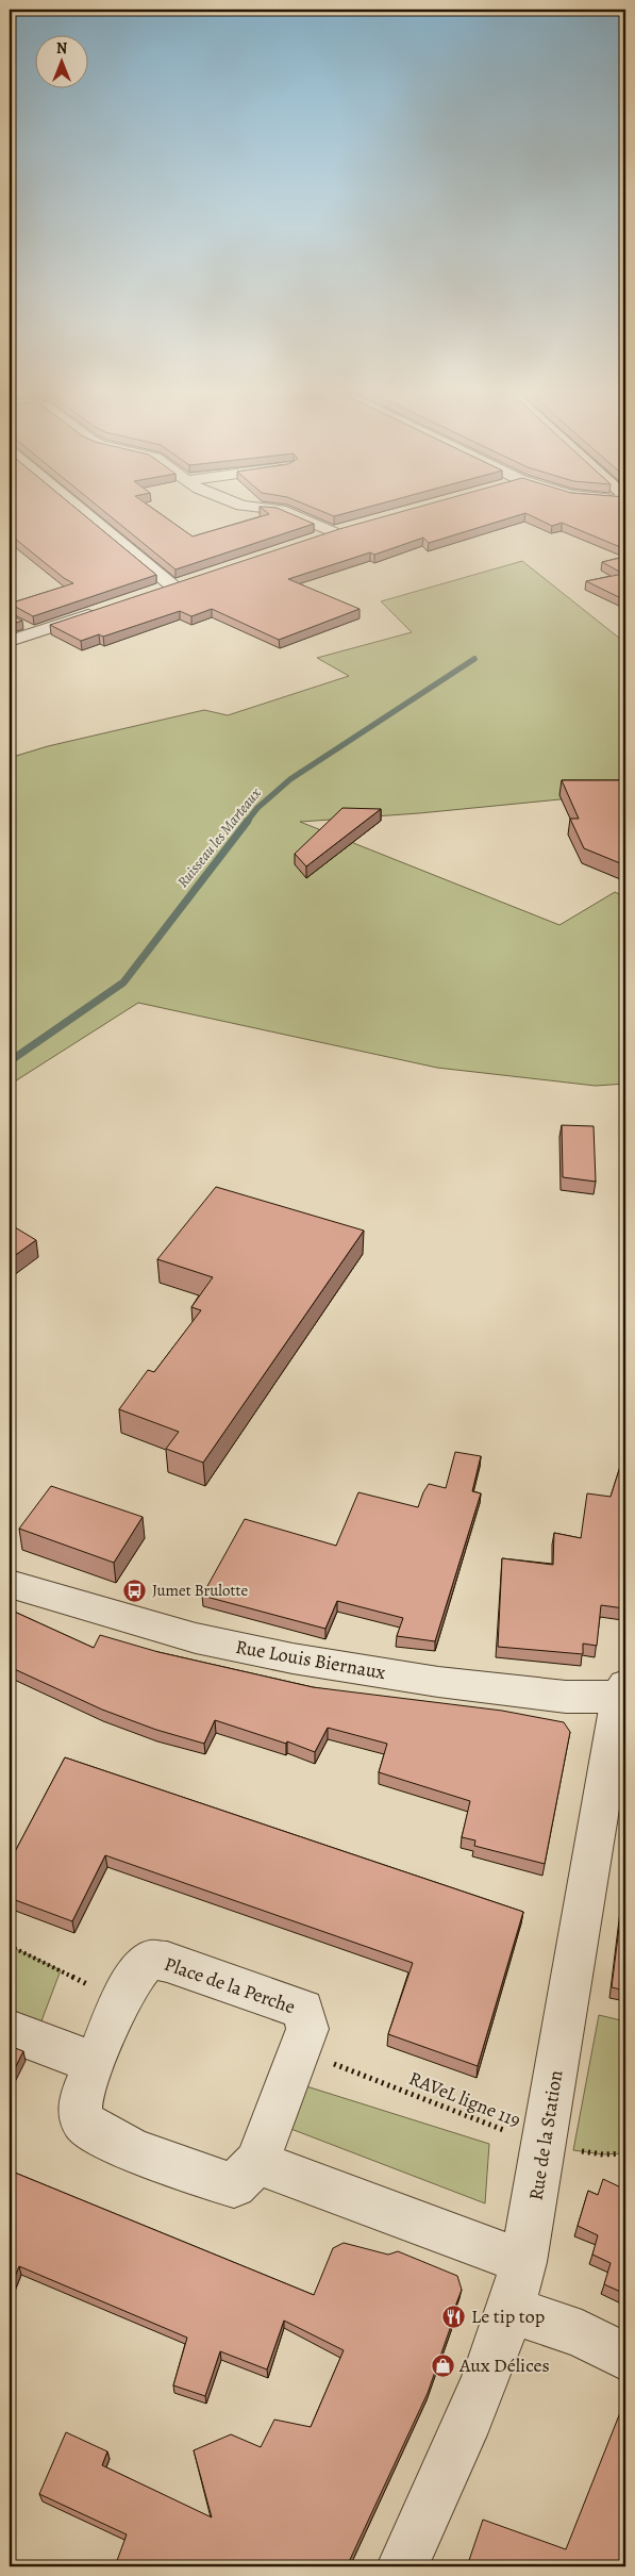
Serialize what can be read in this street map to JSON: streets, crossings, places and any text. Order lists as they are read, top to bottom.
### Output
{
  "streets": {
    "street": ["Rue Louis Biernaux", "Place de la Perche", "Rue de la Station"],
    "path": ["RAVeL ligne 119"]
  },
  "crossings": [
    ["Rue Louis Biernaux", "Rue de la Station"],
    ["Place de la Perche", "RAVeL ligne 119"],
    ["RAVeL ligne 119", "Rue de la Station"]
  ],
  "water": ["Ruisseau les Marteaux"],
  "places": {
    "bus stop": ["Jumet Brulotte"],
    "restaurant": ["Le tip top"],
    "shop": ["Aux Délices"]
  },
  "north": "top"
}
